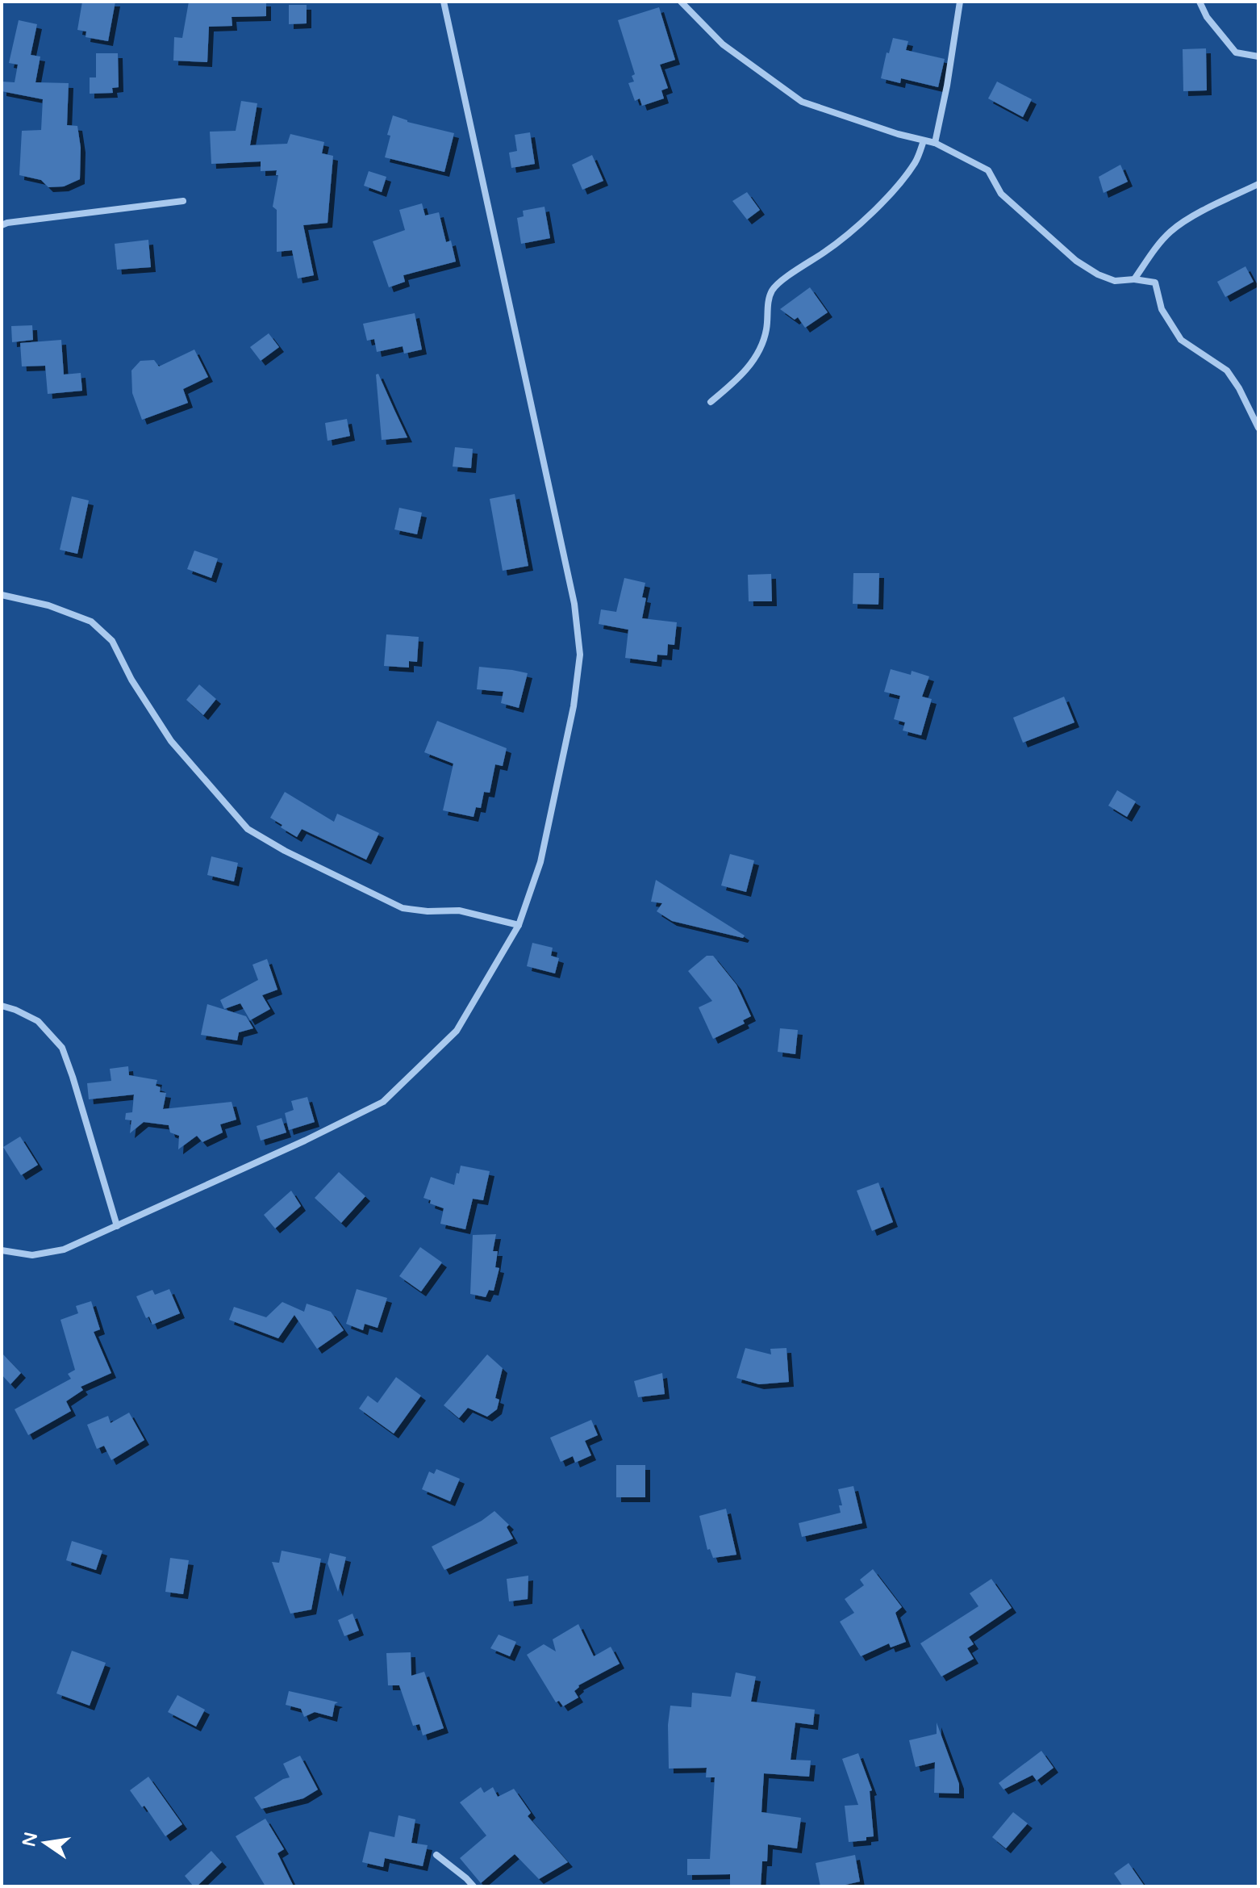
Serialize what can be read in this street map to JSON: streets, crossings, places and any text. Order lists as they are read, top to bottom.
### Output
{
  "north": "left"
}
